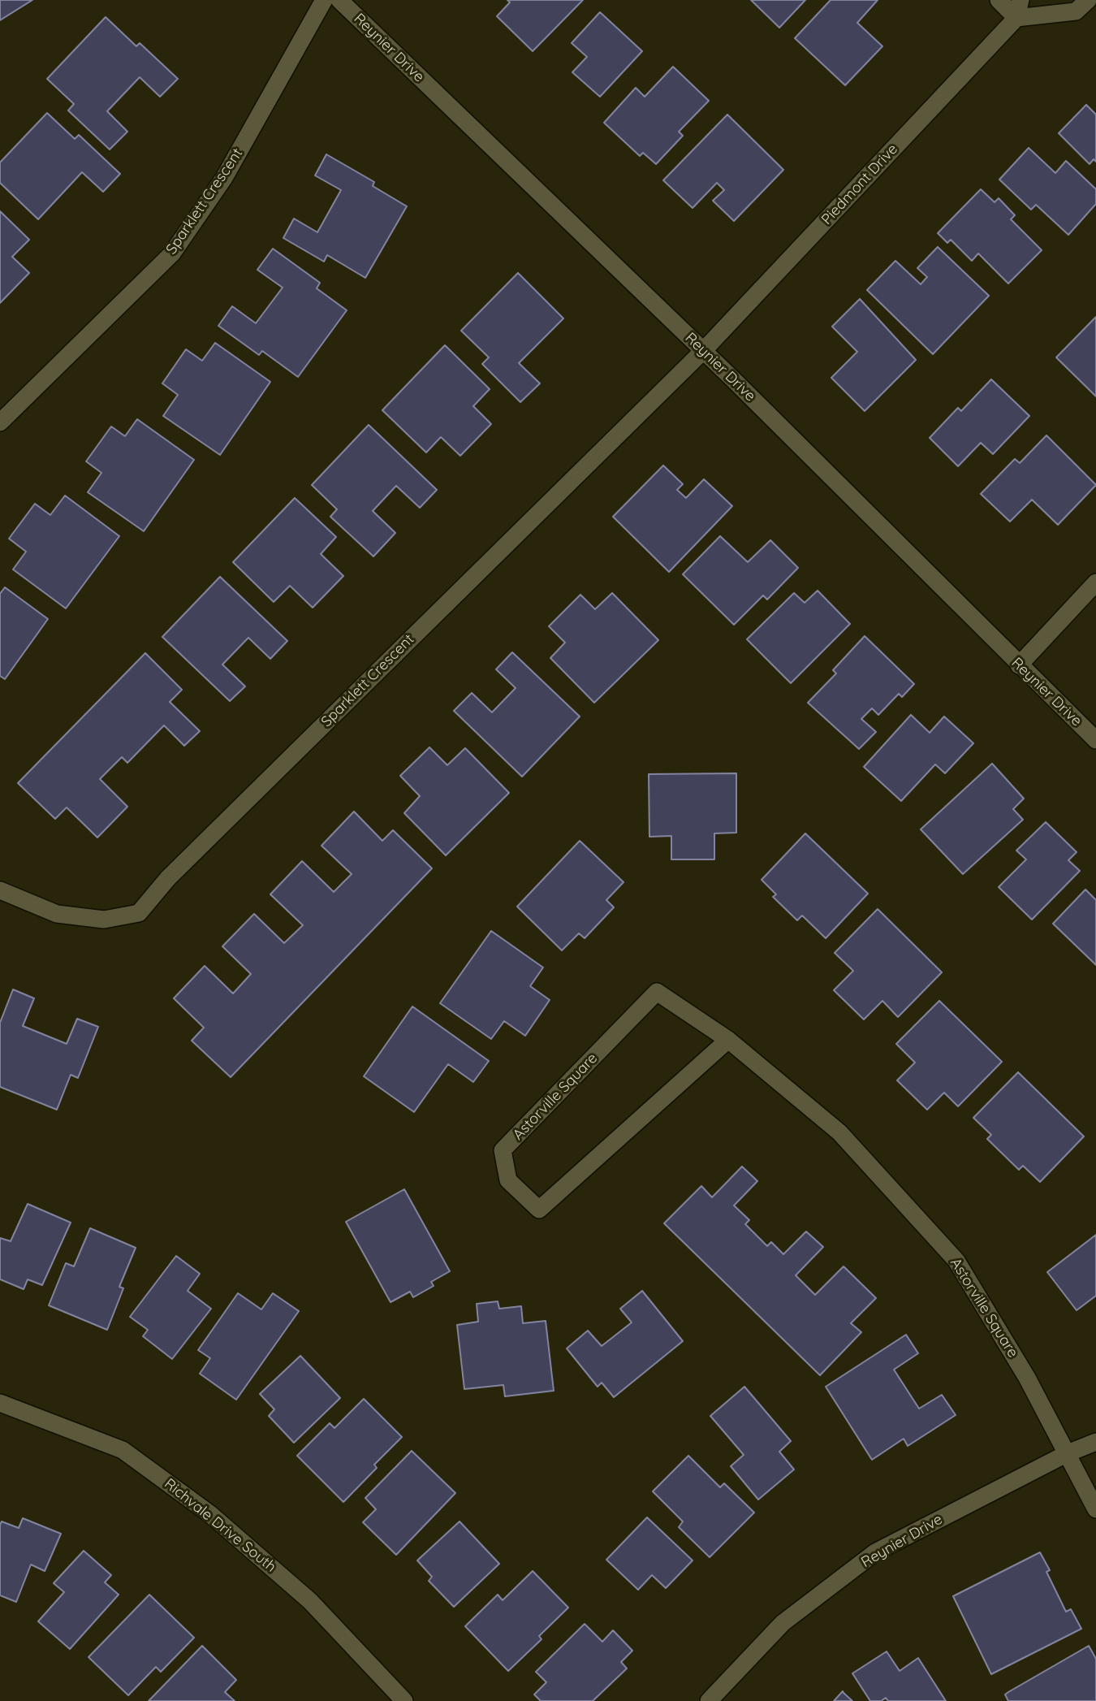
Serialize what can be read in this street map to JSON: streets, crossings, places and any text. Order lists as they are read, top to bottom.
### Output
{
  "streets": {
    "street": [
      "Reynier Drive",
      "Piedmont Drive",
      "Sparklett Crescent",
      "Astorville Square",
      "Richvale Drive South"
    ]
  },
  "crossings": [
    ["Reynier Drive", "Piedmont Drive"],
    ["Reynier Drive", "Sparklett Crescent"],
    ["Reynier Drive", "Astorville Square"],
    ["Piedmont Drive", "Sparklett Crescent"]
  ]
}
